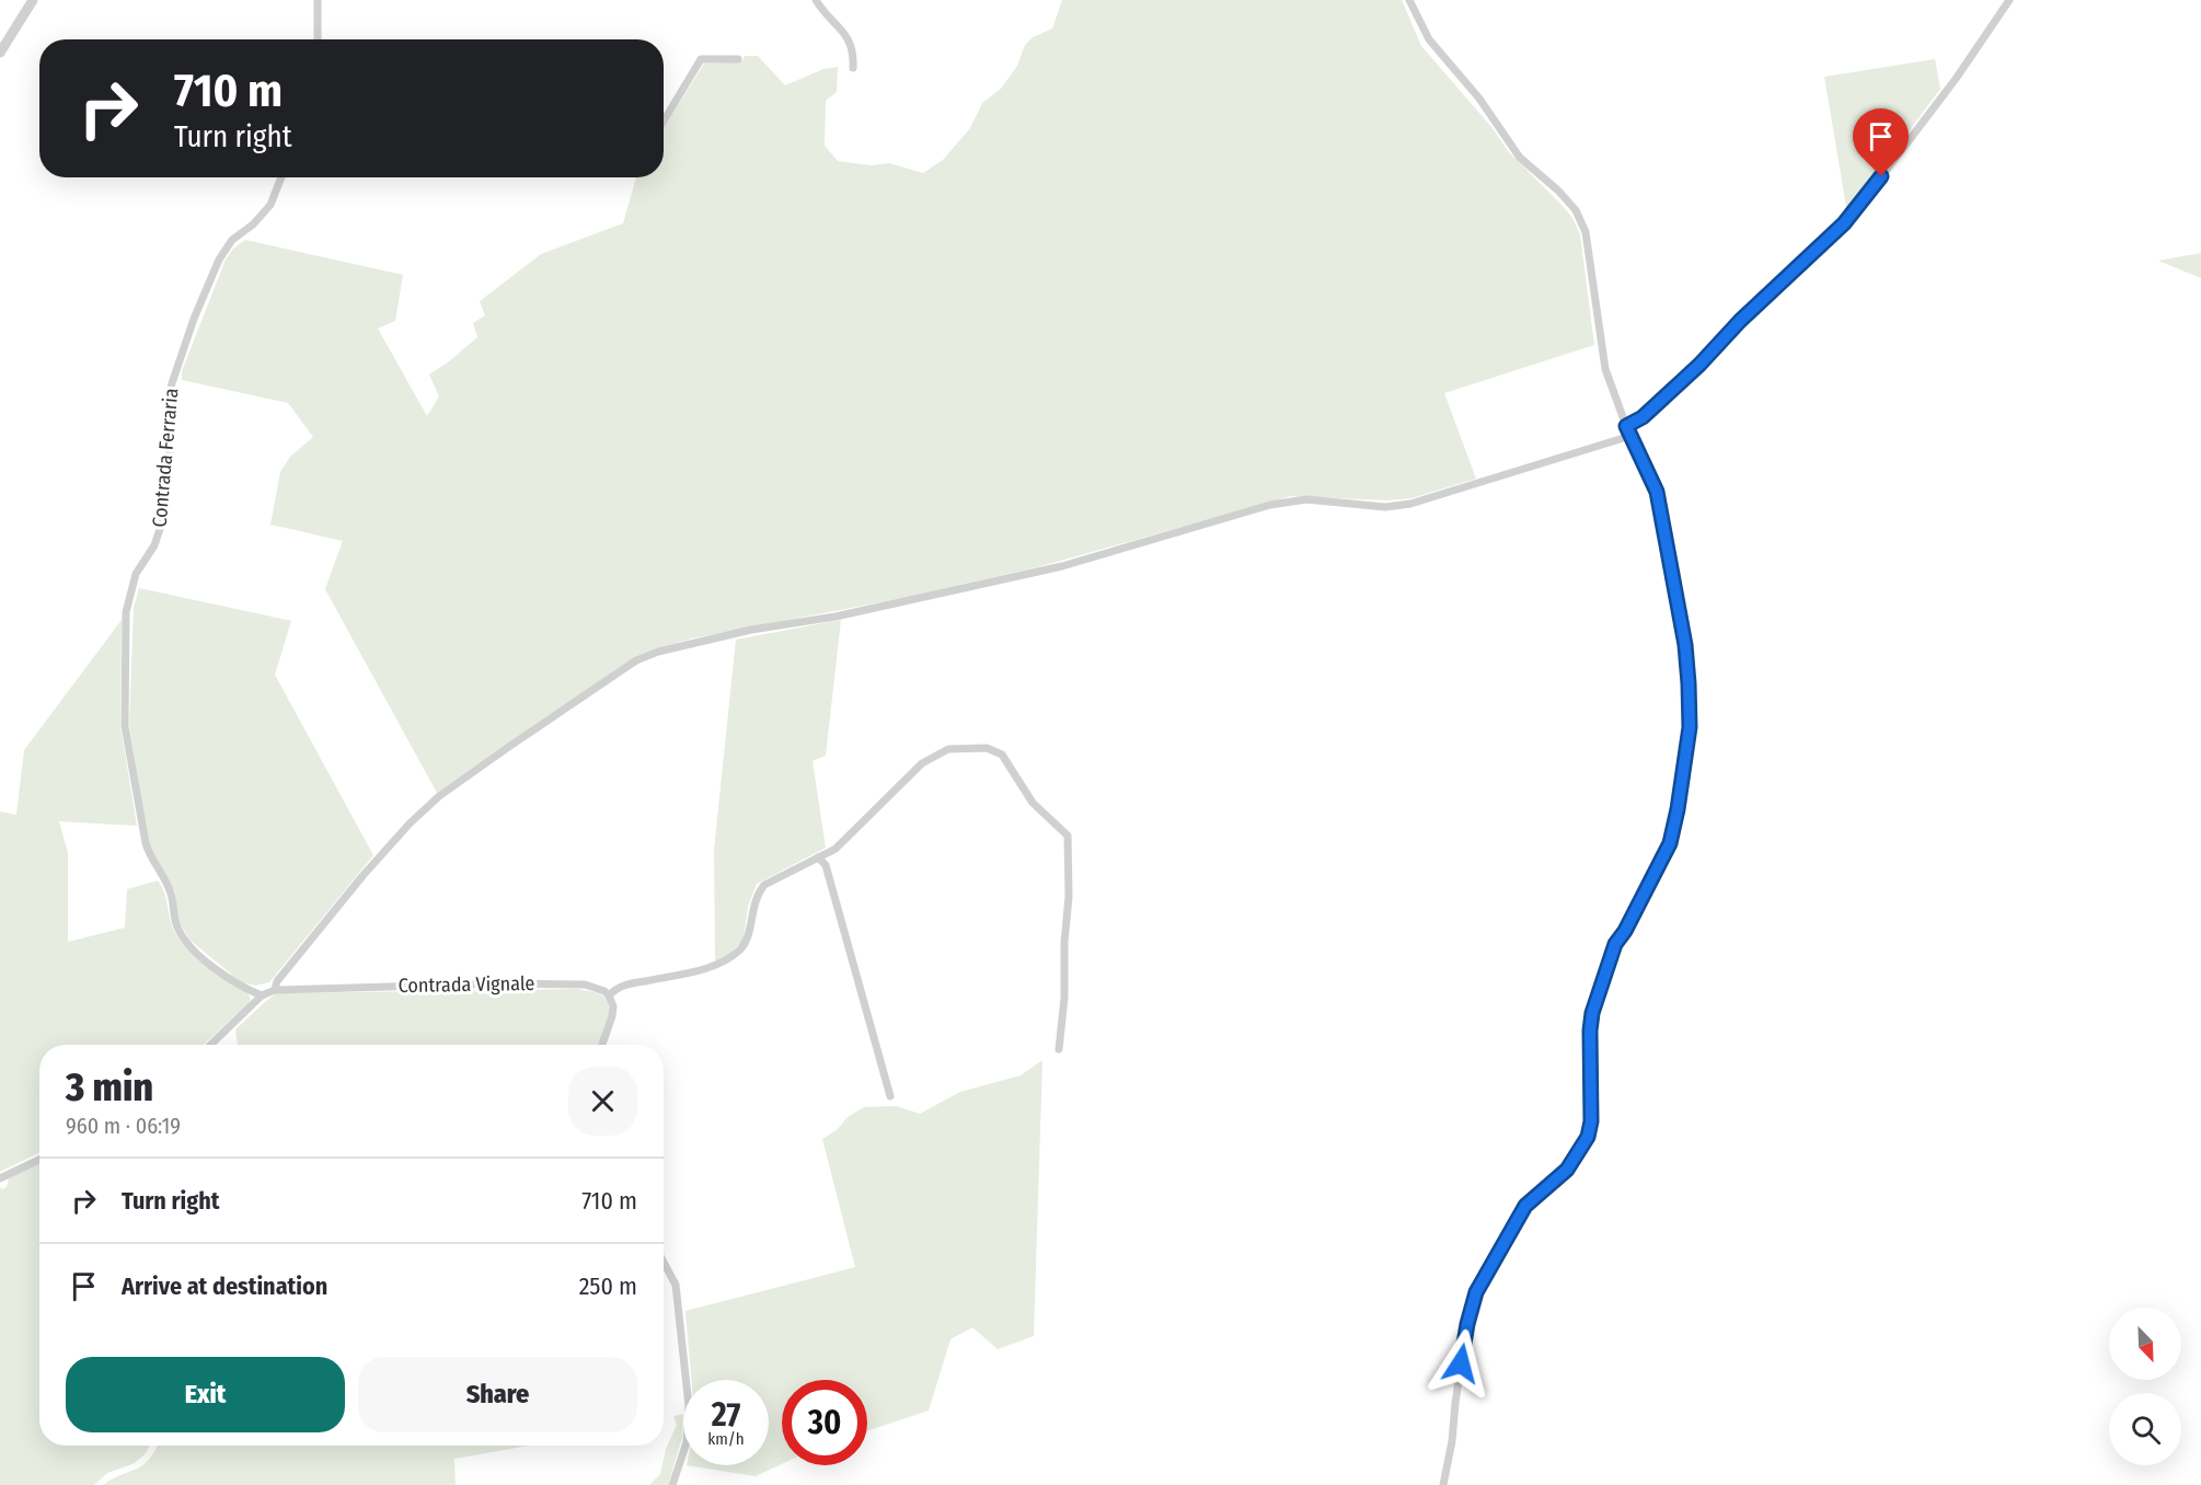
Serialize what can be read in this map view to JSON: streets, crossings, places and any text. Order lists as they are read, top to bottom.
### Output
{
  "streets": {
    "street": ["Contrada Ferraria", "Contrada Vignale"]
  },
  "crossings": [
    ["Contrada Ferraria", "Contrada Vignale"]
  ],
  "north": "bottom right",
  "page": {
    "turn": ["710 m", "Turn right"],
    "heading": ["3 min", "960 m · 06:19"],
    "list": [
      {
        "name": "Turn right",
        "value": "710 m"
      },
      {
        "name": "Arrive at destination",
        "value": "250 m"
      }
    ],
    "buttons": ["Exit", "Share"],
    "speed": "27 km/h",
    "limit": "30"
  }
}
